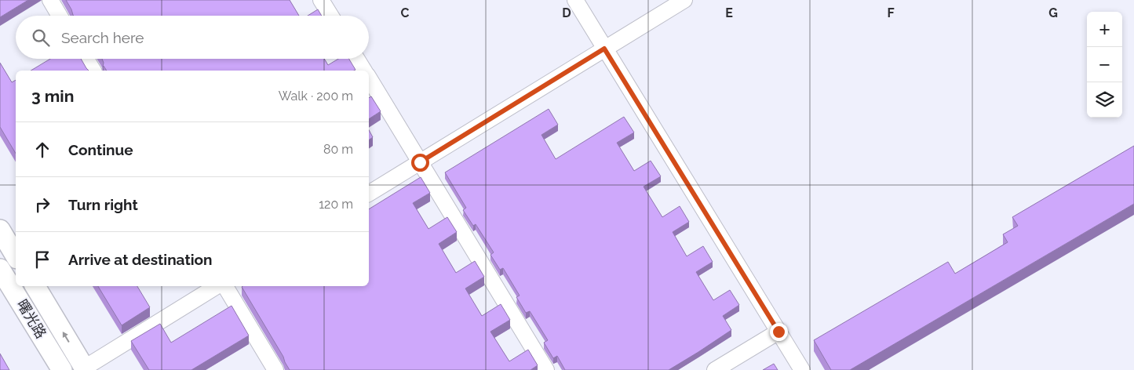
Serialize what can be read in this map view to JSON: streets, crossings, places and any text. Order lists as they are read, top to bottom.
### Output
{
  "streets": {
    "street": ["曙光路"]
  },
  "page": {
    "map_buttons": ["+", "−"],
    "search": "Search here",
    "heading": ["3 min", "Walk · 200 m"],
    "list": [
      ["Continue", "80 m"],
      ["Turn right", "120 m"],
      "Arrive at destination"
    ]
  },
  "grid": {
    "columns": [
      "C",
      "D",
      "E",
      "F",
      "G"
    ]
  }
}
